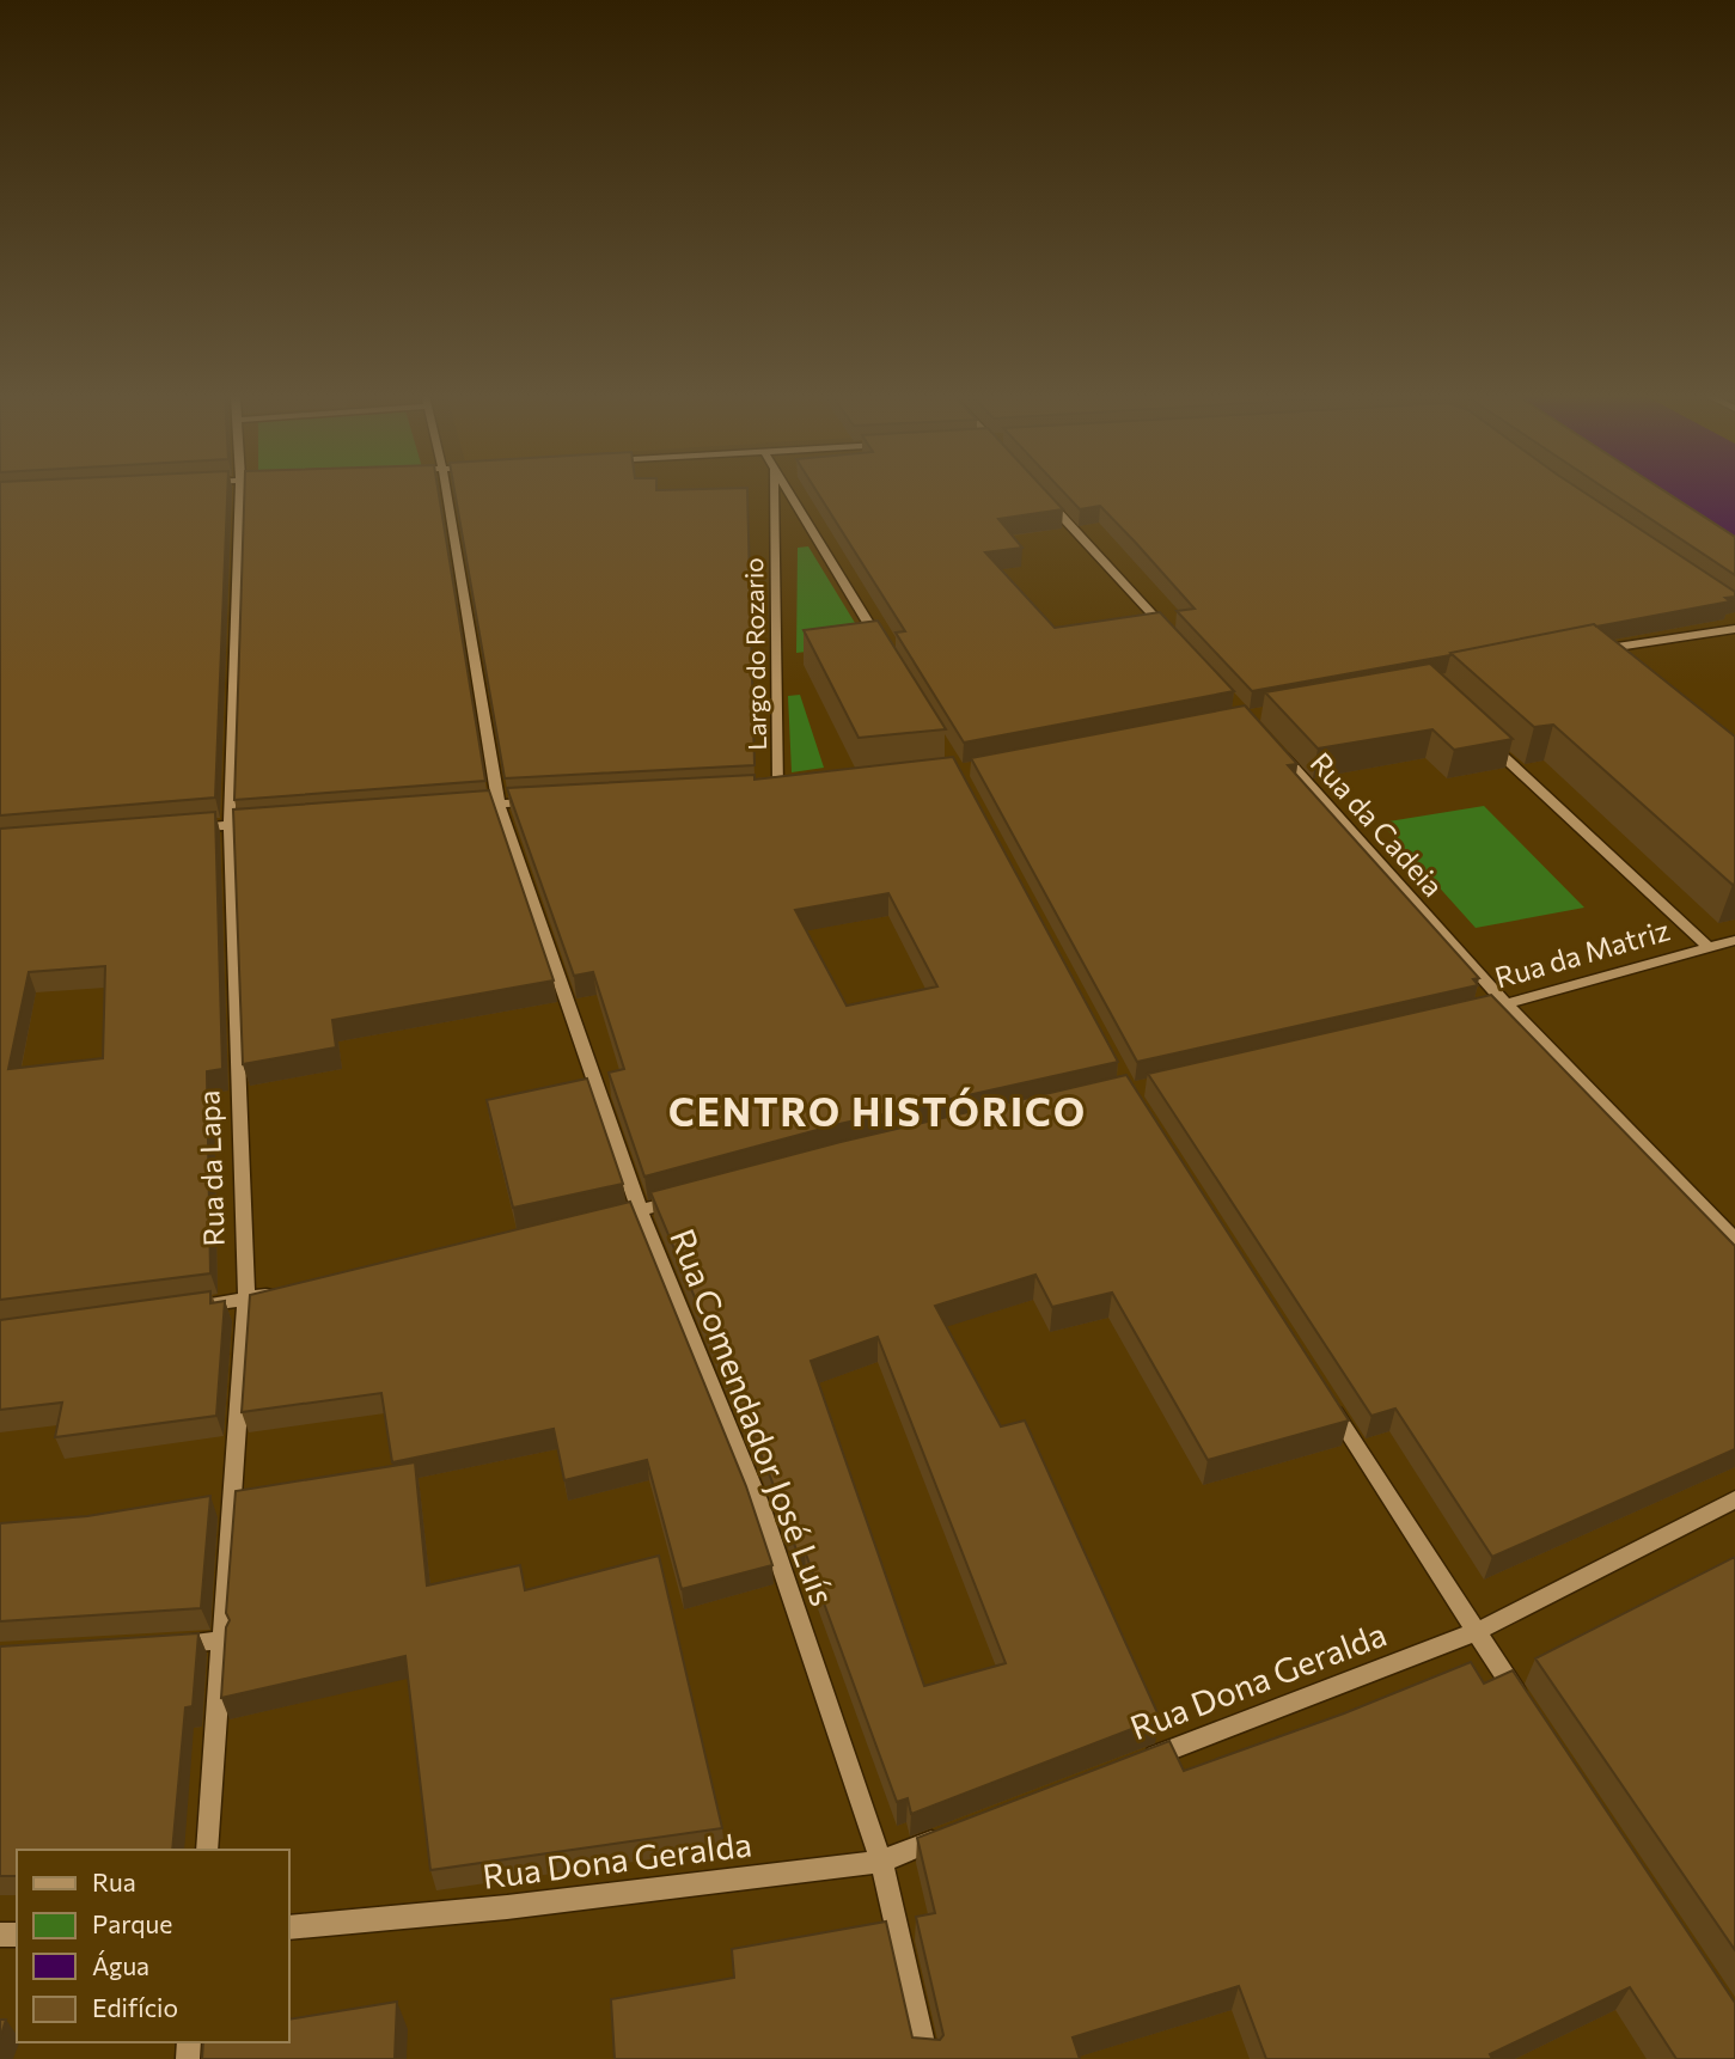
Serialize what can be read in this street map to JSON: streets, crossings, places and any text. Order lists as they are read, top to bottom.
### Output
{
  "streets": {
    "street": [
      "Largo do Rozario",
      "Rua da Cadeia",
      "Rua da Matriz",
      "Rua da Lapa",
      "Rua Comendador José Luís",
      "Rua Dona Geralda"
    ]
  },
  "crossings": [
    ["Rua da Cadeia", "Rua da Matriz"],
    ["Rua Comendador José Luís", "Rua Dona Geralda"]
  ],
  "districts": ["CENTRO HISTÓRICO"],
  "legend": [
    "Rua",
    "Parque",
    "Água",
    "Edifício"
  ]
}
